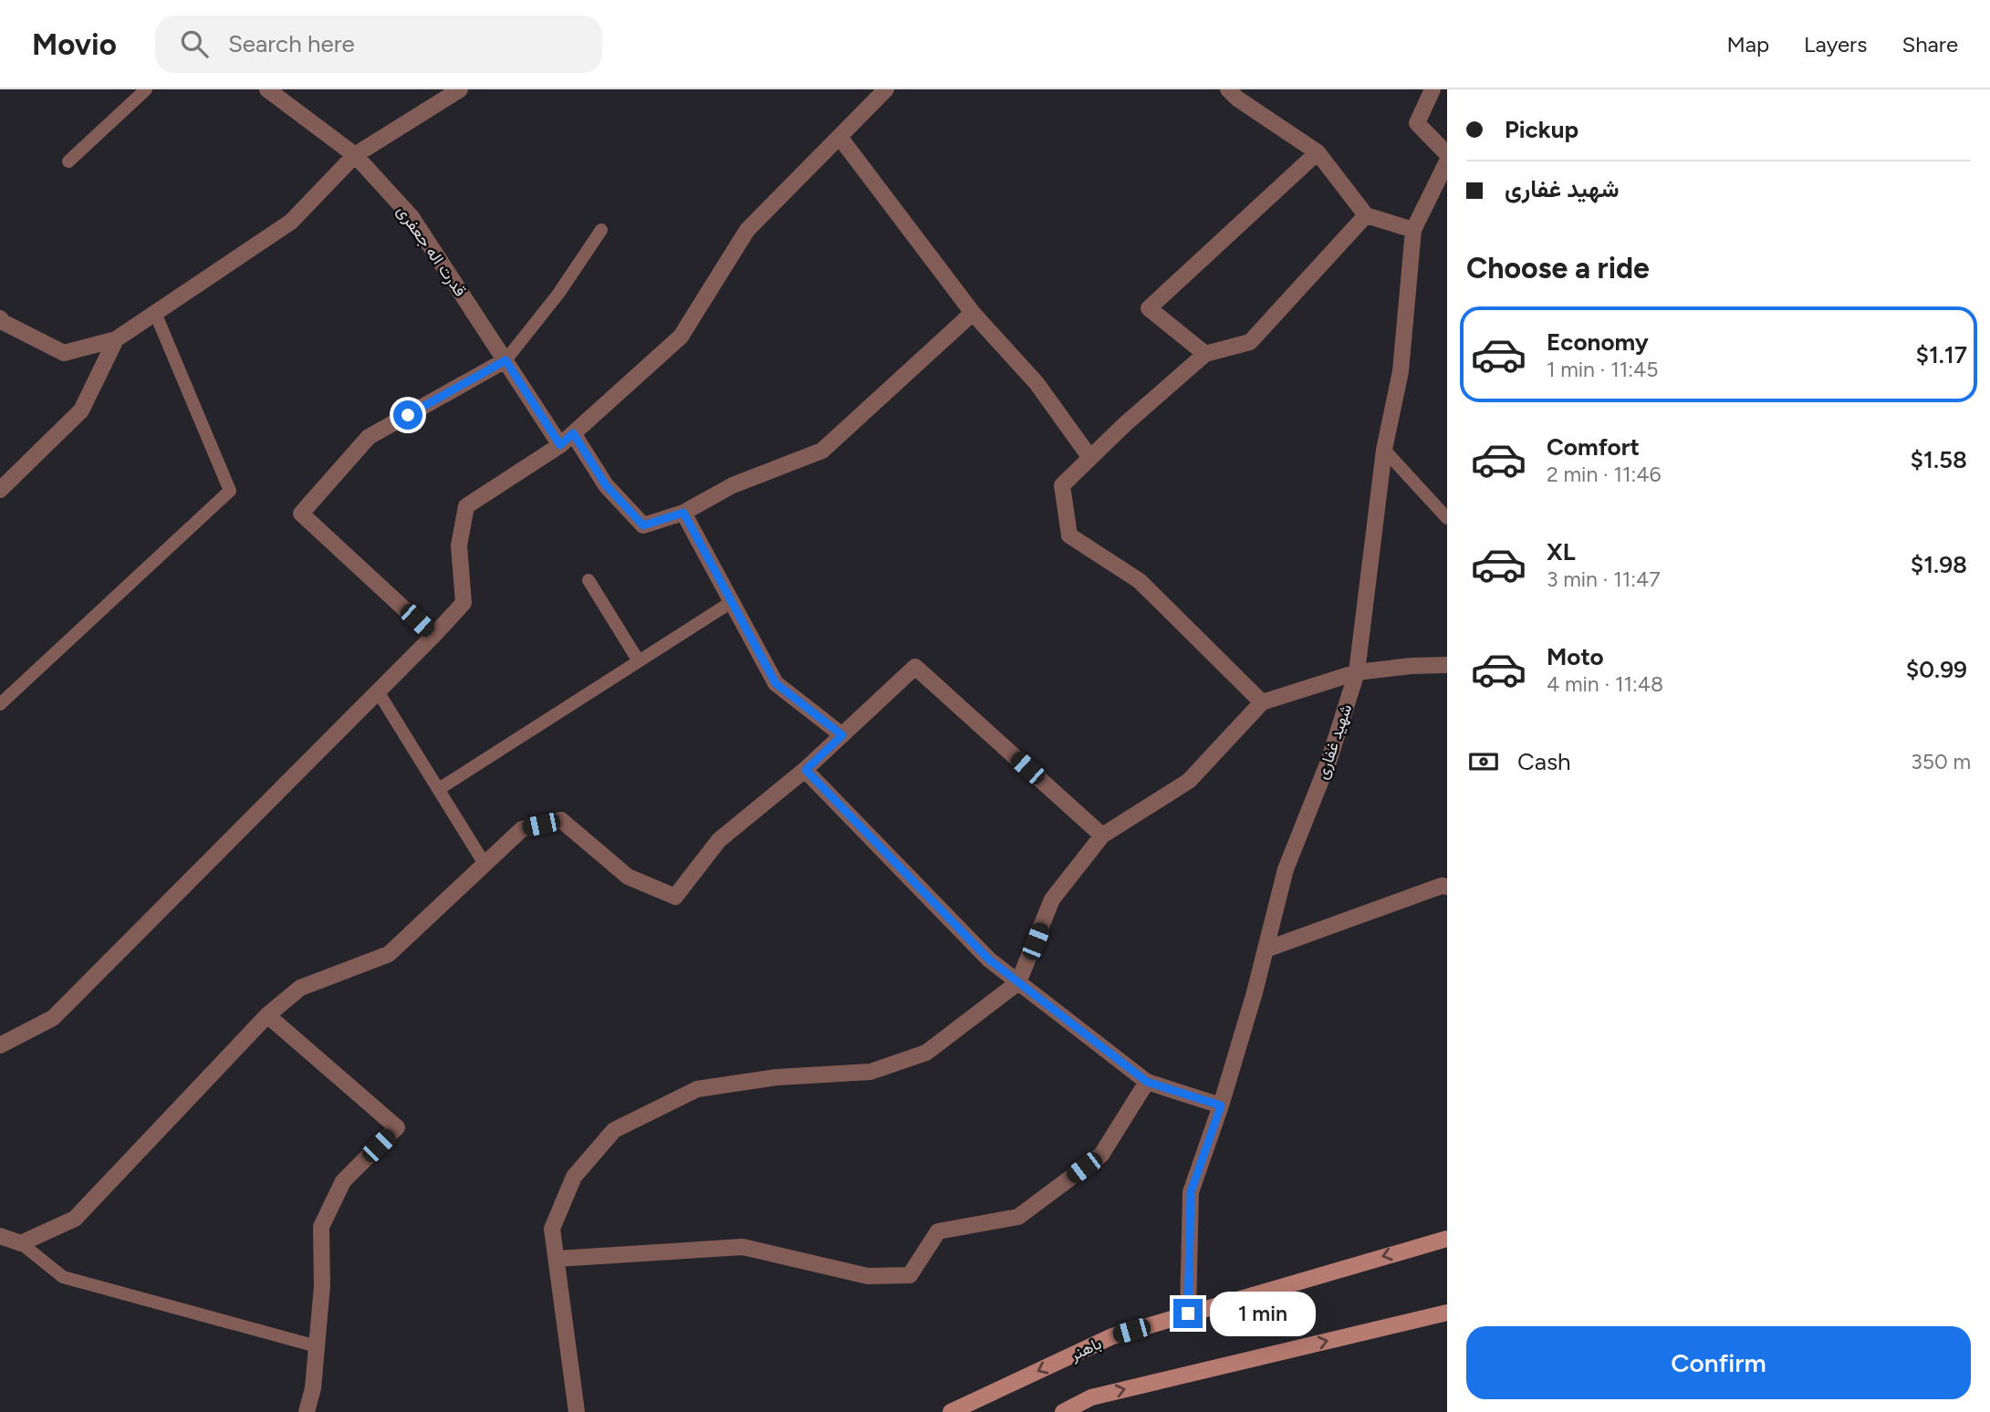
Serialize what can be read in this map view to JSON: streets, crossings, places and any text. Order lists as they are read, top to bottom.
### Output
{
  "streets": {
    "main road": ["باهنر"],
    "street": ["قدرت اله جعفری", "شهید غفاری"]
  },
  "crossings": [
    ["شهید غفاری", "باهنر"]
  ],
  "page": {
    "header": "Movio",
    "search": "Search here",
    "nav": ["Map", "Layers", "Share"],
    "banner": ["Pickup", "شهید غفاری"],
    "heading": "Choose a ride",
    "list": [
      {
        "name": "Economy",
        "note": "1 min · 11:45",
        "value": "$1.17"
      },
      {
        "name": "Comfort",
        "note": "2 min · 11:46",
        "value": "$1.58"
      },
      {
        "name": "XL",
        "note": "3 min · 11:47",
        "value": "$1.98"
      },
      {
        "name": "Moto",
        "note": "4 min · 11:48",
        "value": "$0.99"
      }
    ],
    "pay": ["Cash", "350 m"],
    "bubble": "1 min",
    "buttons": "Confirm"
  }
}
